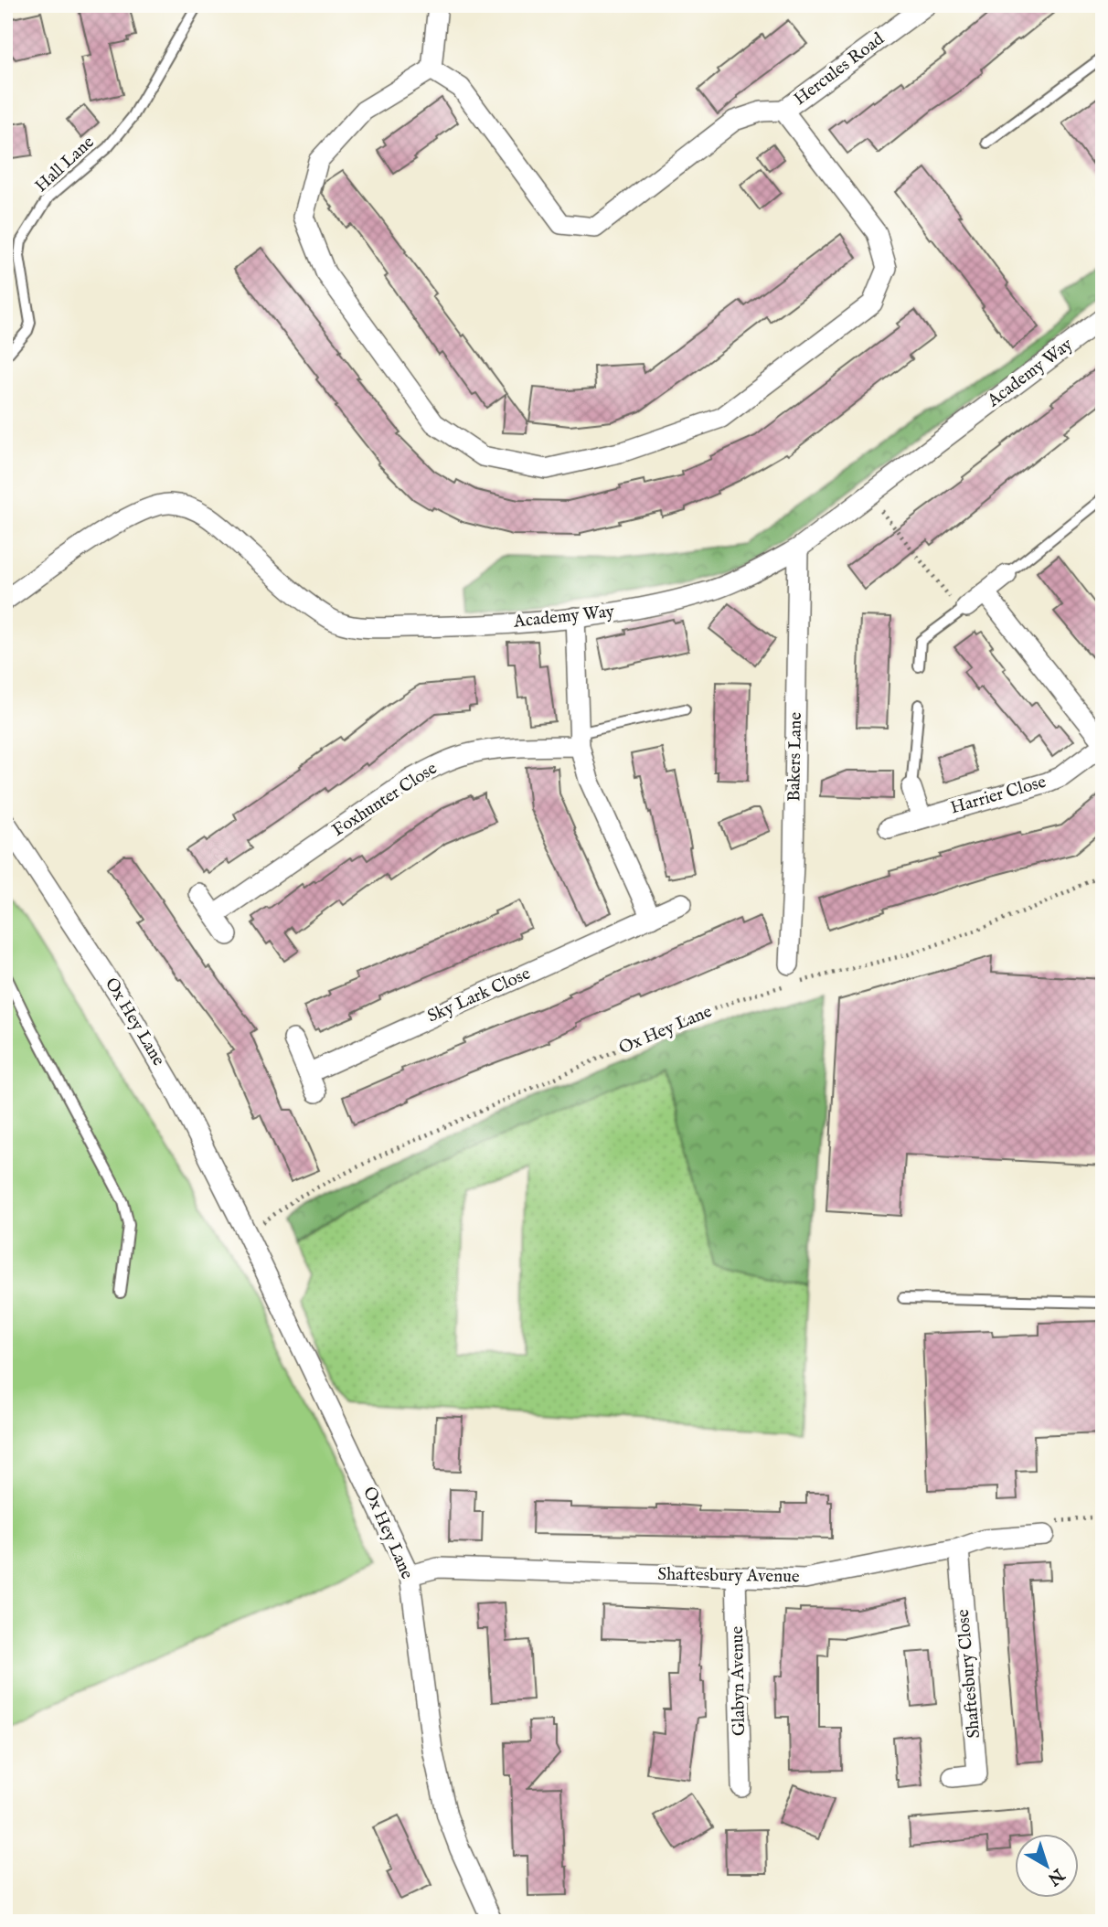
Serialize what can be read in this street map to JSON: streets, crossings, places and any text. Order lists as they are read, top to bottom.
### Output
{
  "streets": {
    "street": [
      "Hercules Road",
      "Academy Way",
      "Bakers Lane",
      "Harrier Close",
      "Foxhunter Close",
      "Sky Lark Close",
      "Ox Hey Lane",
      "Shaftesbury Avenue",
      "Shaftesbury Close",
      "Glabyn Avenue"
    ],
    "lane": ["Hall Lane"]
  },
  "crossings": [
    ["Academy Way", "Bakers Lane"],
    ["Ox Hey Lane", "Shaftesbury Avenue"],
    ["Shaftesbury Avenue", "Shaftesbury Close"],
    ["Shaftesbury Avenue", "Glabyn Avenue"]
  ],
  "north": "bottom right"
}
